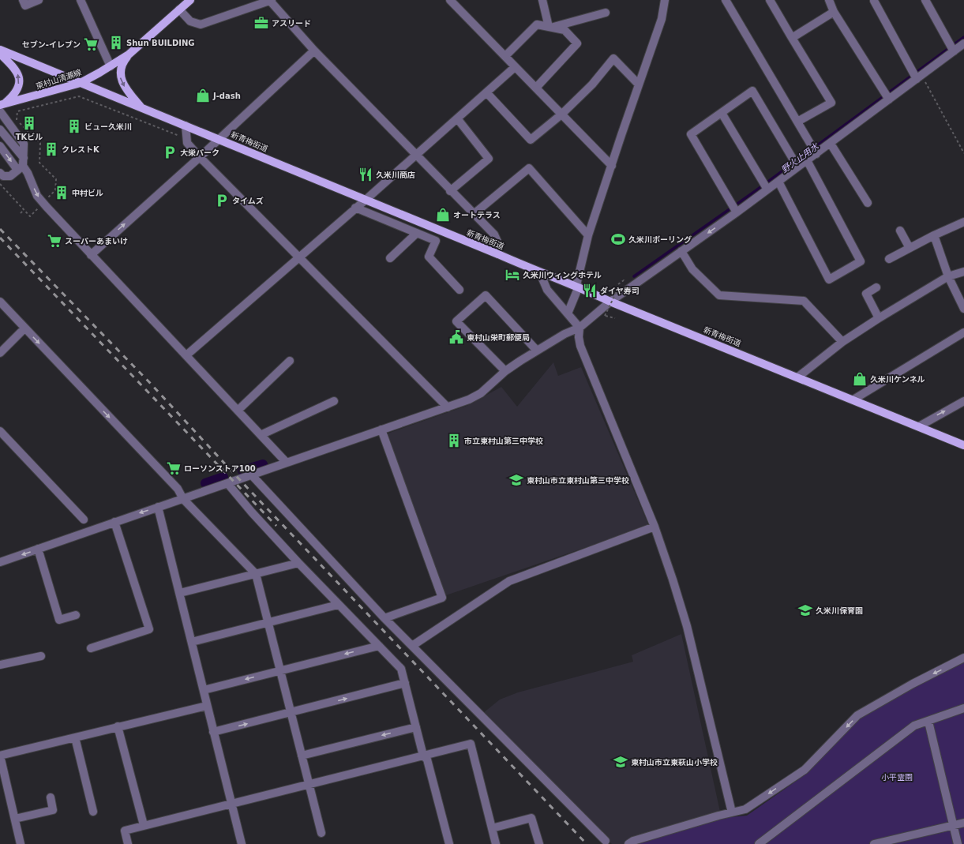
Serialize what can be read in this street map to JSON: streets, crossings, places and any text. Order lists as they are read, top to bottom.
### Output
{
  "streets": {
    "main road": ["東村山清瀬線", "新青梅街道"]
  },
  "crossings": [
    ["東村山清瀬線", "新青梅街道"]
  ],
  "water": ["野火止用水"],
  "parks": ["小平霊園"],
  "places": {
    "office": ["アスリード"],
    "building": [
      "Shun BUILDING",
      "TKビル",
      "ビュー久米川",
      "クレストK",
      "中村ビル",
      "市立東村山第三中学校"
    ],
    "supermarket": ["セブン-イレブン", "スーパーあまいけ", "ローソンストア100"],
    "shop": ["J-dash", "オートテラス", "久米川ケンネル"],
    "parking": ["大栄パーク", "タイムズ"],
    "restaurant": ["久米川商店", "ダイヤ寿司"],
    "sports": ["久米川ボーリング"],
    "hotel": ["久米川ウィングホテル"],
    "public building": ["東村山栄町郵便局"],
    "school or university": ["東村山市立東村山第三中学校", "久米川保育園", "東村山市立東萩山小学校"]
  }
}
